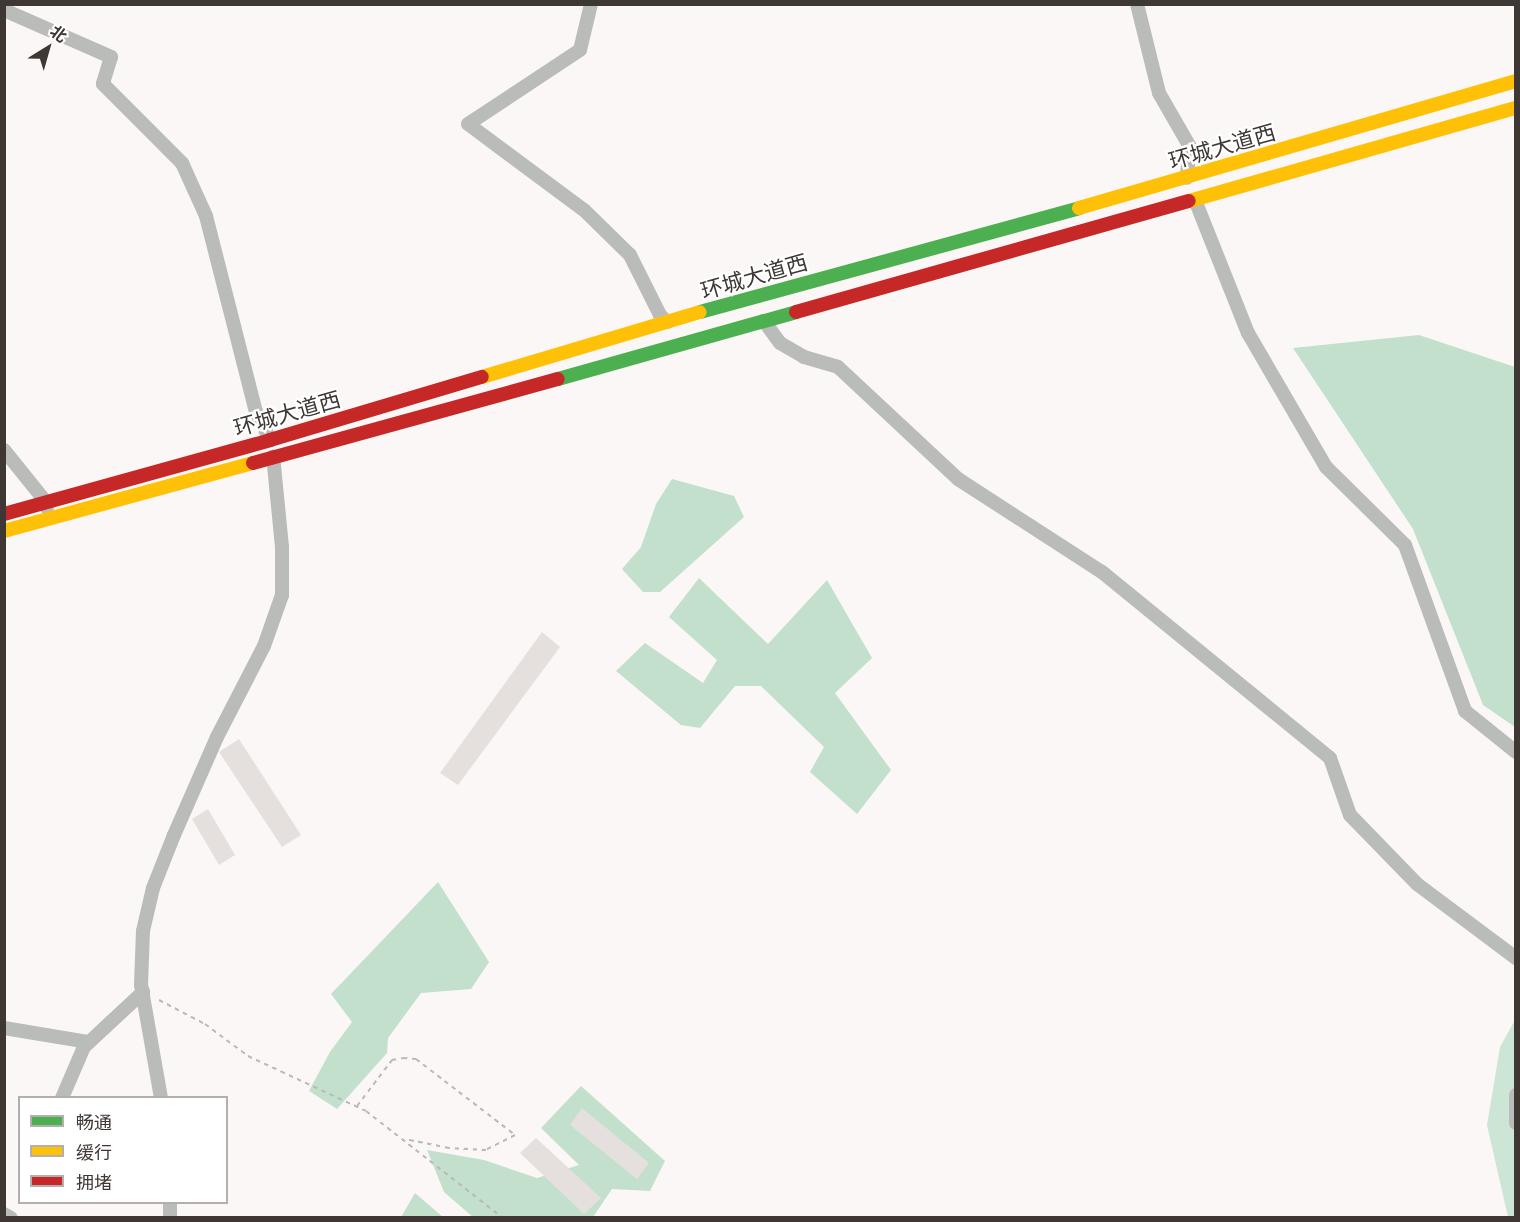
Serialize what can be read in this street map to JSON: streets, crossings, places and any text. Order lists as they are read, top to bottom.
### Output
{
  "streets": {
    "main road": ["环城大道西"]
  },
  "legend": ["畅通", "缓行", "拥堵"],
  "north": "top right"
}
